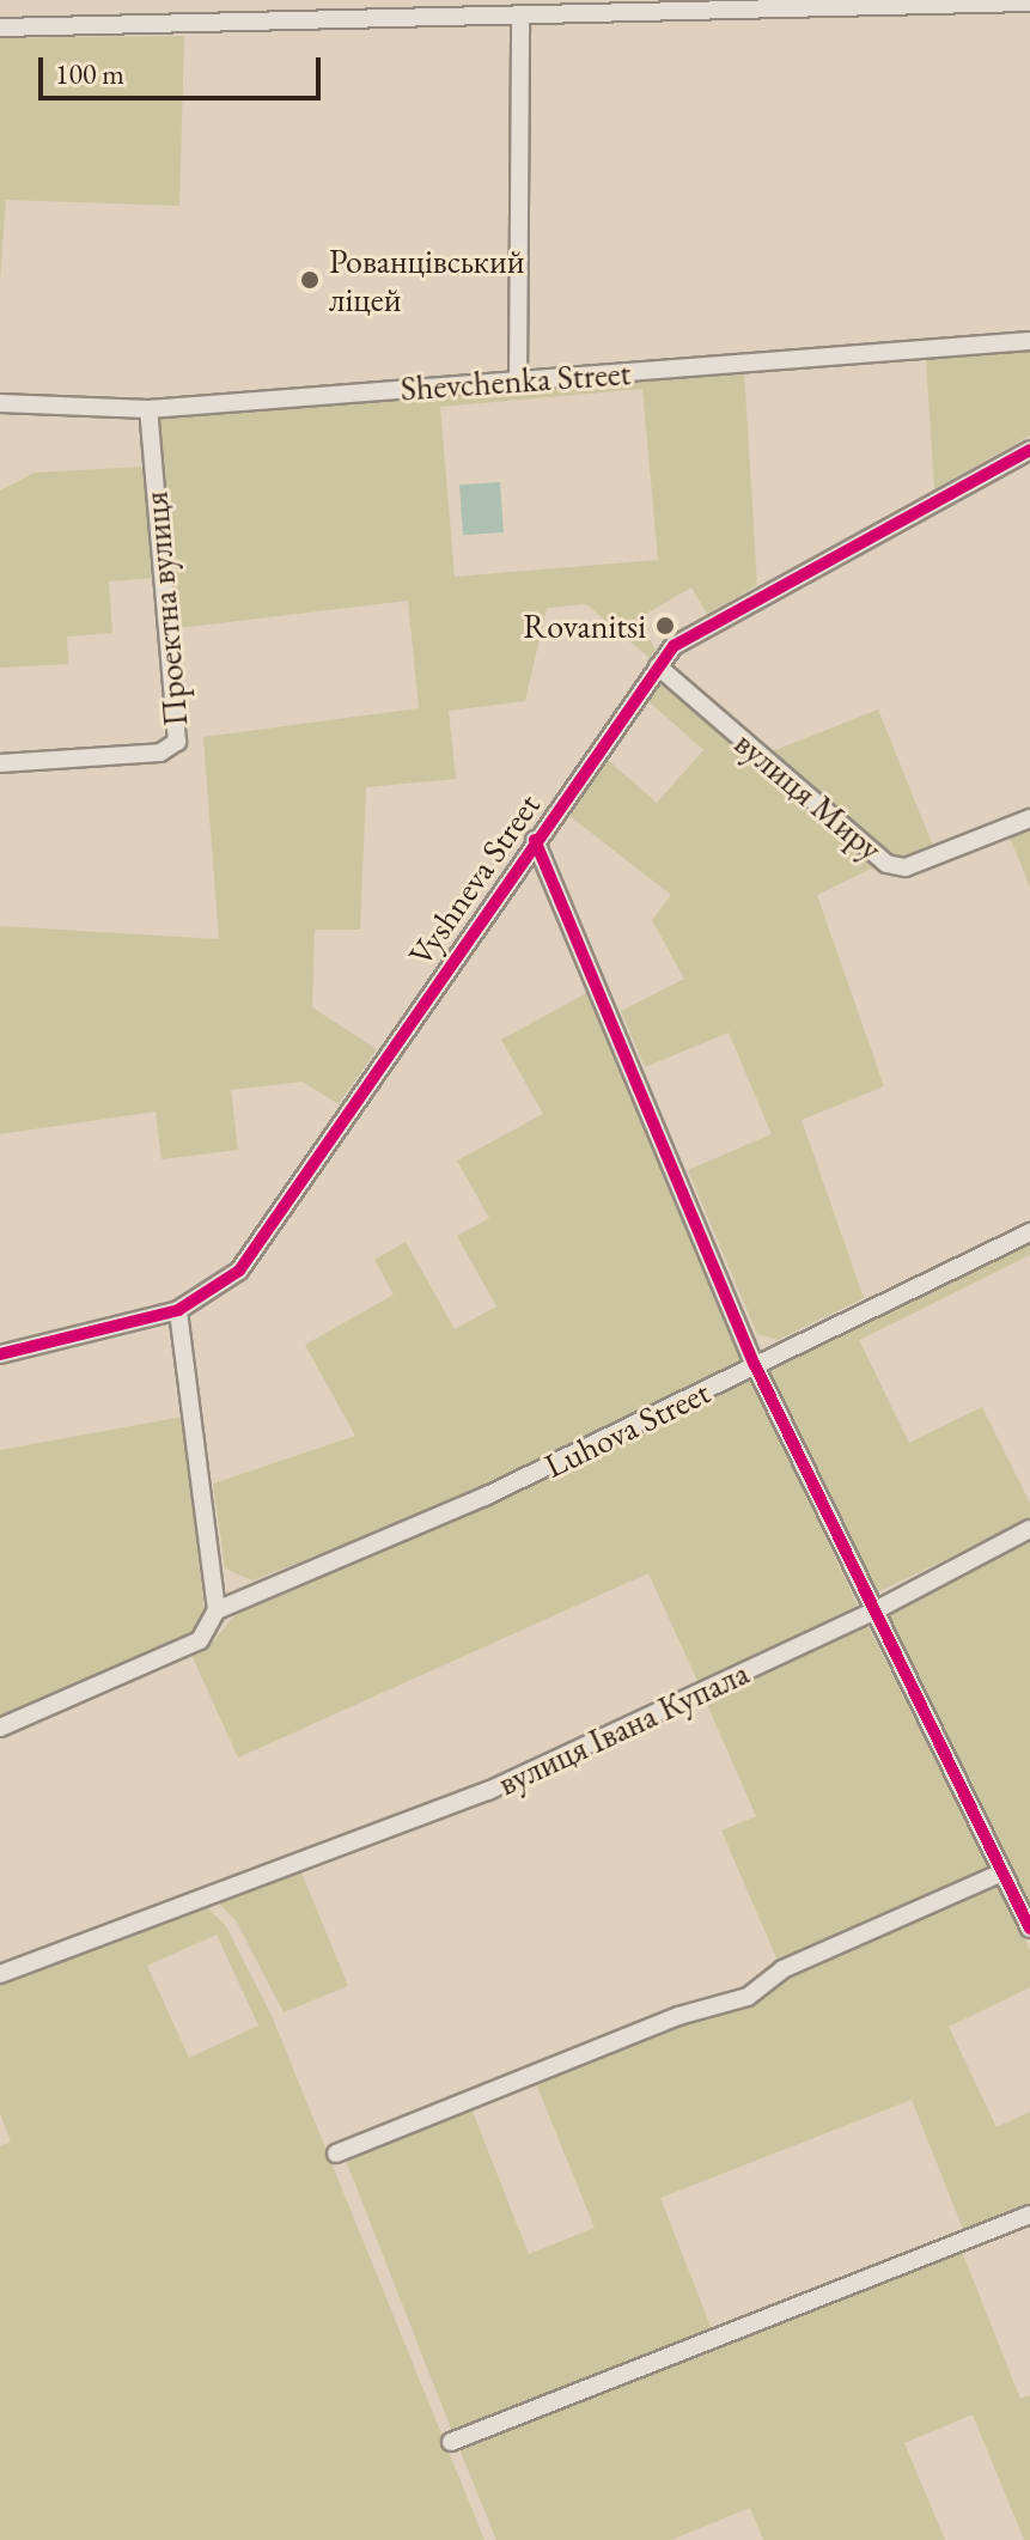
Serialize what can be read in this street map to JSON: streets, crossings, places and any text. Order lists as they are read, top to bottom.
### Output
{
  "streets": {
    "street": [
      "Shevchenka Street",
      "Проектна вулиця",
      "вулиця Миру",
      "Vyshneva Street",
      "Luhova Street",
      "вулиця Івана Купала"
    ]
  },
  "crossings": [
    ["Shevchenka Street", "Проектна вулиця"],
    ["вулиця Миру", "Vyshneva Street"]
  ],
  "places": ["Рованцівський ліцей", "Rovanitsi"],
  "scale_bar": "100 m"
}
